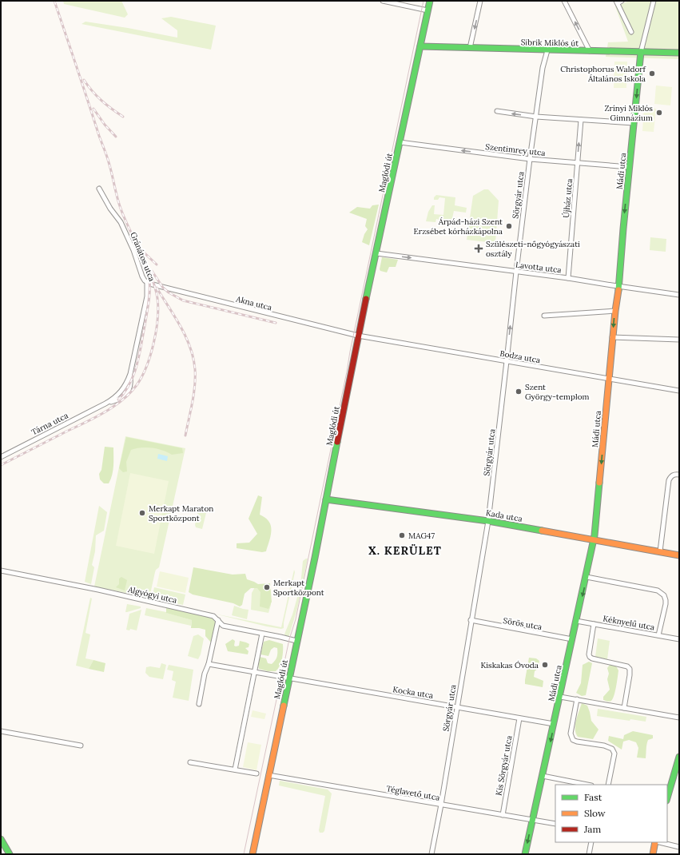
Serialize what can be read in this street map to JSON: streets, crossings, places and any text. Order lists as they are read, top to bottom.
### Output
{
  "streets": {
    "street": [
      "Sibrik Miklós út",
      "Szentimrey utca",
      "Mádi utca",
      "Maglódi út",
      "Sörgyár utca",
      "Újház utca",
      "Gránátos utca",
      "Lavotta utca",
      "Akna utca",
      "Bodza utca",
      "Tárna utca",
      "Kada utca",
      "Algyógyi utca",
      "Kéknyelű utca",
      "Sörös utca",
      "Kocka utca",
      "Kis Sörgyár utca",
      "Téglavető utca"
    ]
  },
  "crossings": [
    ["Sibrik Miklós út", "Mádi utca"],
    ["Sibrik Miklós út", "Maglódi út"],
    ["Sibrik Miklós út", "Sörgyár utca"],
    ["Szentimrey utca", "Mádi utca"],
    ["Szentimrey utca", "Maglódi út"],
    ["Szentimrey utca", "Sörgyár utca"],
    ["Szentimrey utca", "Újház utca"],
    ["Mádi utca", "Lavotta utca"],
    ["Mádi utca", "Bodza utca"],
    ["Mádi utca", "Kada utca"],
    ["Mádi utca", "Kéknyelű utca"],
    ["Mádi utca", "Sörös utca"],
    ["Mádi utca", "Kocka utca"],
    ["Mádi utca", "Téglavető utca"],
    ["Maglódi út", "Lavotta utca"],
    ["Maglódi út", "Akna utca"],
    ["Maglódi út", "Bodza utca"],
    ["Maglódi út", "Kada utca"],
    ["Maglódi út", "Algyógyi utca"],
    ["Maglódi út", "Kocka utca"],
    ["Maglódi út", "Téglavető utca"],
    ["Sörgyár utca", "Lavotta utca"],
    ["Sörgyár utca", "Bodza utca"],
    ["Sörgyár utca", "Kada utca"],
    ["Sörgyár utca", "Sörös utca"],
    ["Sörgyár utca", "Kocka utca"],
    ["Sörgyár utca", "Téglavető utca"],
    ["Újház utca", "Lavotta utca"],
    ["Gránátos utca", "Akna utca"],
    ["Gránátos utca", "Tárna utca"],
    ["Akna utca", "Bodza utca"],
    ["Kocka utca", "Kis Sörgyár utca"],
    ["Kis Sörgyár utca", "Téglavető utca"]
  ],
  "one_way": ["Szentimrey utca", "Mádi utca", "Lavotta utca"],
  "districts": ["X. KERÜLET"],
  "places": {
    "other": [
      "Christophorus Waldorf Általános Iskola",
      "Zrínyi Miklós Gimnázium",
      "Árpád-házi Szent Erzsébet kórházkápolna",
      "Szent György-templom",
      "Merkapt Maraton Sportközpont",
      "MAG47",
      "Merkapt Sportközpont",
      "Kiskakas Óvoda"
    ],
    "health": ["Szülészeti-nőgyógyászati osztály"]
  },
  "legend": ["Fast", "Slow", "Jam"]
}
